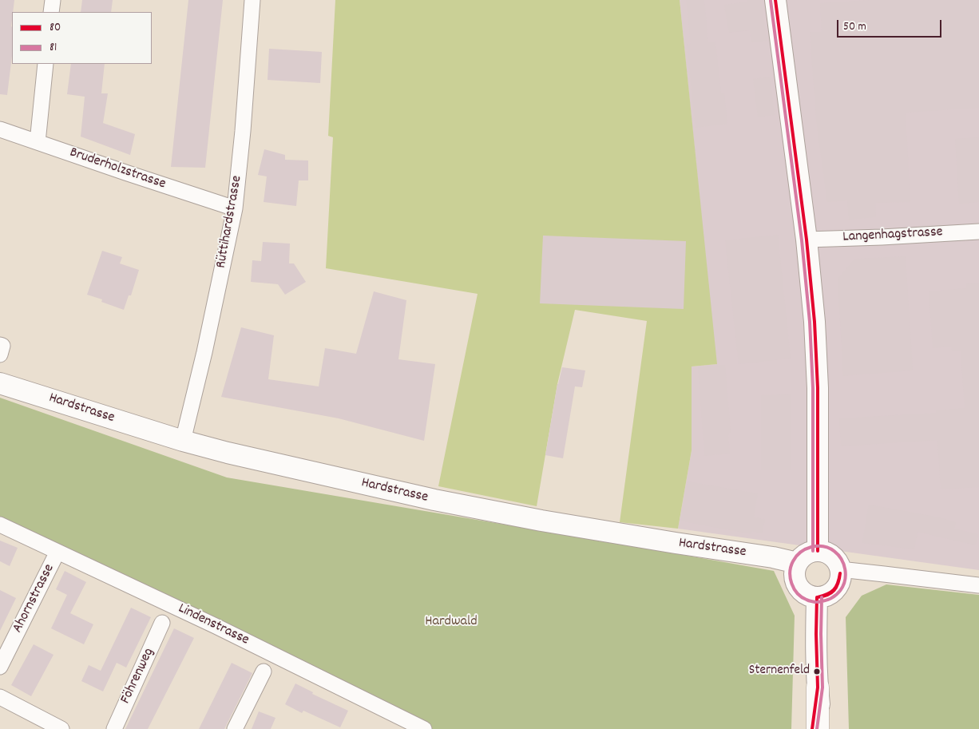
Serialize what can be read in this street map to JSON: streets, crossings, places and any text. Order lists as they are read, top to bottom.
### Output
{
  "streets": {
    "street": [
      "Bruderholzstrasse",
      "Rüttihardstrasse",
      "Langenhagstrasse",
      "Hardstrasse",
      "Ahornstrasse",
      "Lindenstrasse",
      "Föhrenweg"
    ]
  },
  "crossings": [
    ["Bruderholzstrasse", "Rüttihardstrasse"],
    ["Rüttihardstrasse", "Hardstrasse"],
    ["Ahornstrasse", "Lindenstrasse"]
  ],
  "parks": ["Hardwald"],
  "places": ["Sternenfeld"],
  "lines": ["transit line 80", "transit line 81"],
  "legend": ["80", "81"],
  "scale_bar": "50 m"
}
